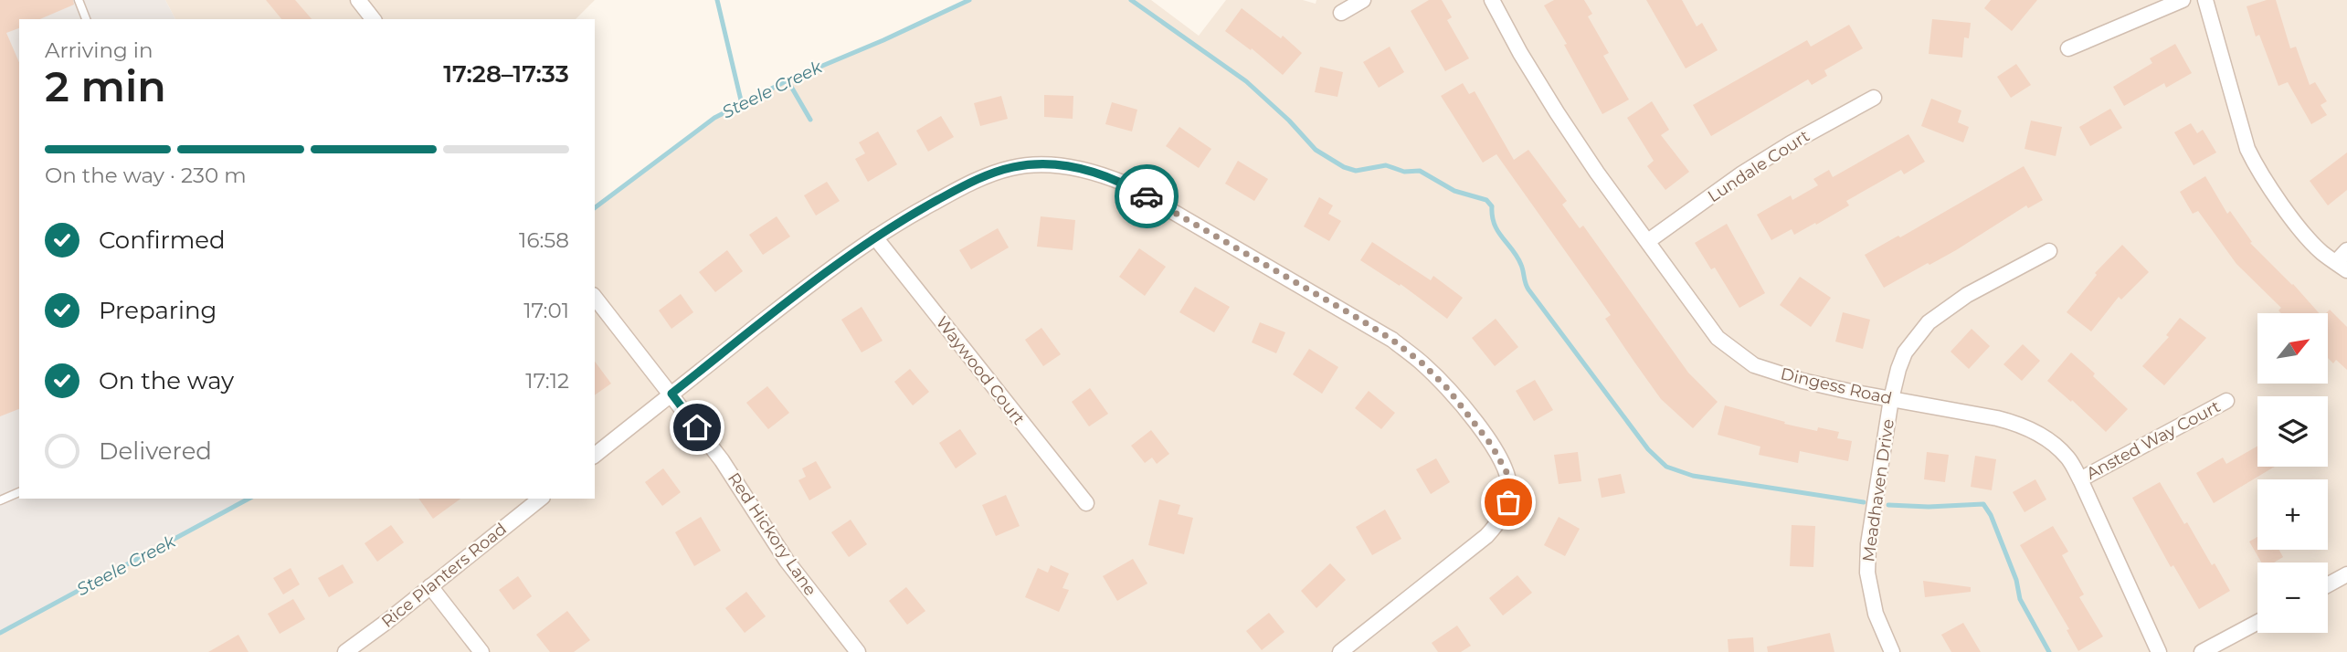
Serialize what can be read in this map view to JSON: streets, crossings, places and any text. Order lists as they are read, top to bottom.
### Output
{
  "streets": {
    "street": [
      "Lundale Court",
      "Waywood Court",
      "Dingess Road",
      "Ansted Way Court",
      "Meadhaven Drive",
      "Red Hickory Lane",
      "Rice Planters Road"
    ]
  },
  "crossings": [
    ["Lundale Court", "Dingess Road"],
    ["Dingess Road", "Ansted Way Court"],
    ["Dingess Road", "Meadhaven Drive"]
  ],
  "water": ["Steele Creek"],
  "north": "top right",
  "page": {
    "heading": ["2 min", "Arriving in", "17:28–17:33"],
    "bar": "On the way · 230 m",
    "list": [
      ["Confirmed", "16:58"],
      ["Preparing", "17:01"],
      ["On the way", "17:12"],
      "Delivered"
    ],
    "map_buttons": ["+", "−"]
  }
}
